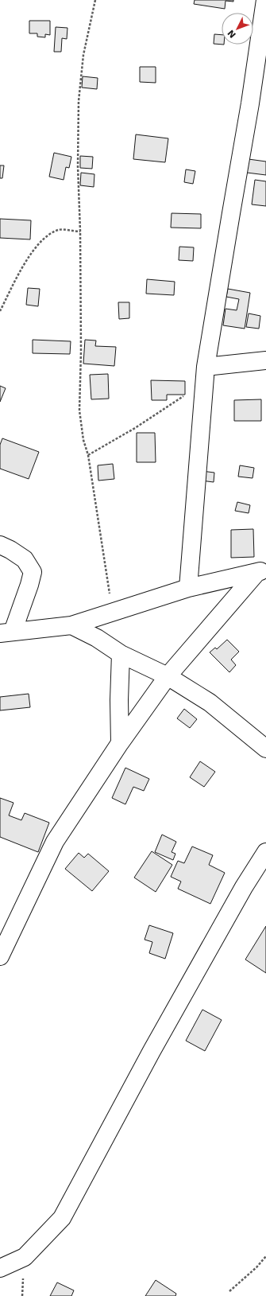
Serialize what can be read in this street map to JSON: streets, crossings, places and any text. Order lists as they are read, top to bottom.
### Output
{
  "north": "bottom left"
}
